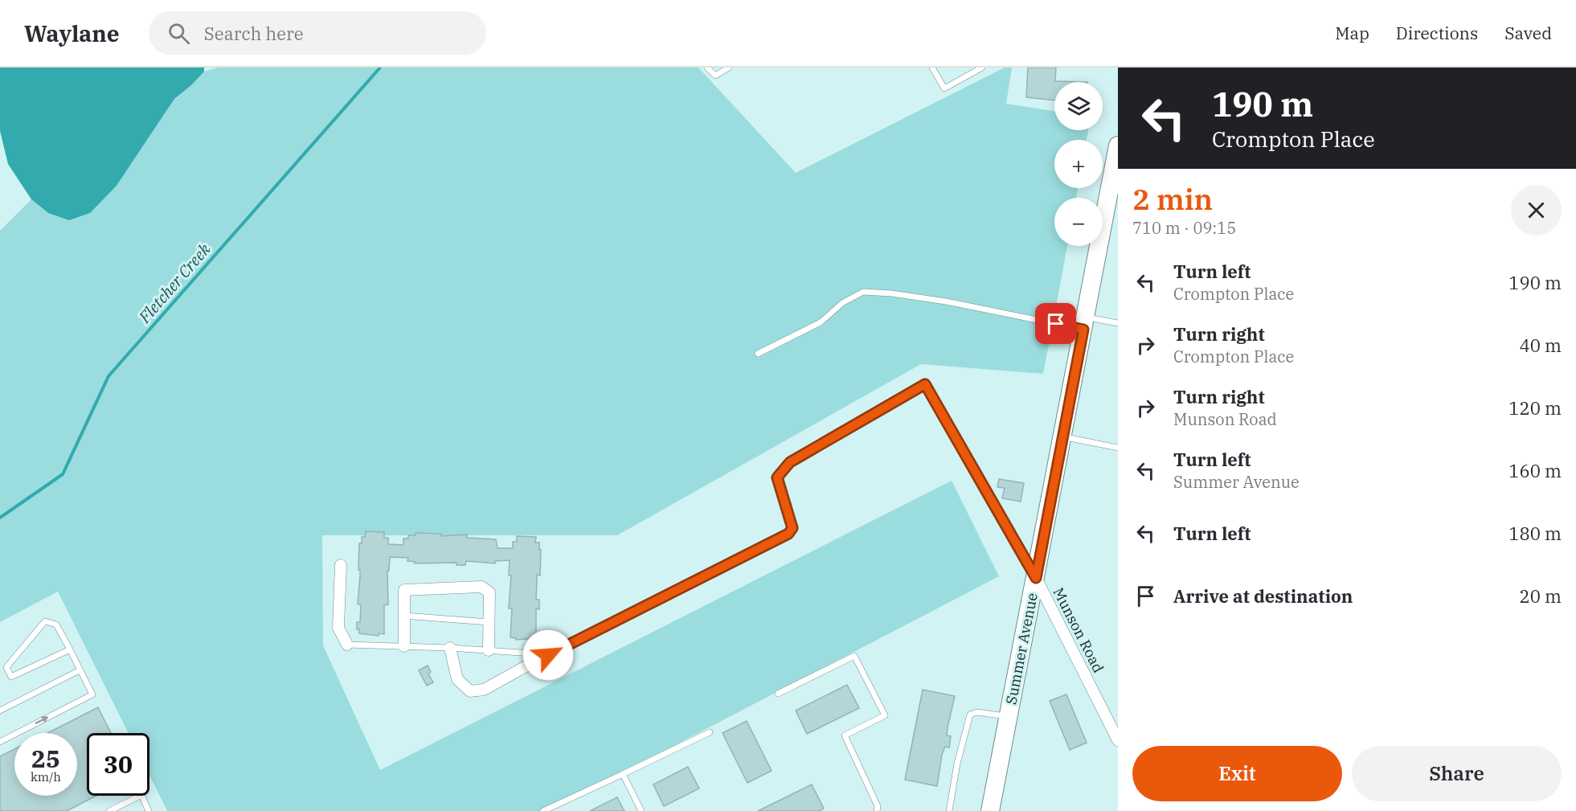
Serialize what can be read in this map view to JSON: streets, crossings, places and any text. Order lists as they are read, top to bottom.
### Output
{
  "streets": {
    "main road": ["Summer Avenue"],
    "street": ["Munson Road"]
  },
  "crossings": [
    ["Munson Road", "Summer Avenue"]
  ],
  "water": ["Fletcher Creek"],
  "page": {
    "header": "Waylane",
    "search": "Search here",
    "nav": ["Map", "Directions", "Saved"],
    "turn": ["190 m", "Crompton Place"],
    "map_buttons": ["+", "−"],
    "heading": ["2 min", "710 m · 09:15"],
    "list": [
      {
        "name": "Turn left",
        "note": "Crompton Place",
        "value": "190 m"
      },
      {
        "name": "Turn right",
        "note": "Crompton Place",
        "value": "40 m"
      },
      {
        "name": "Turn right",
        "note": "Munson Road",
        "value": "120 m"
      },
      {
        "name": "Turn left",
        "note": "Summer Avenue",
        "value": "160 m"
      },
      {
        "name": "Turn left",
        "value": "180 m"
      },
      {
        "name": "Arrive at destination",
        "value": "20 m"
      }
    ],
    "speed": "25 km/h",
    "limit": "30",
    "buttons": ["Exit", "Share"]
  }
}
